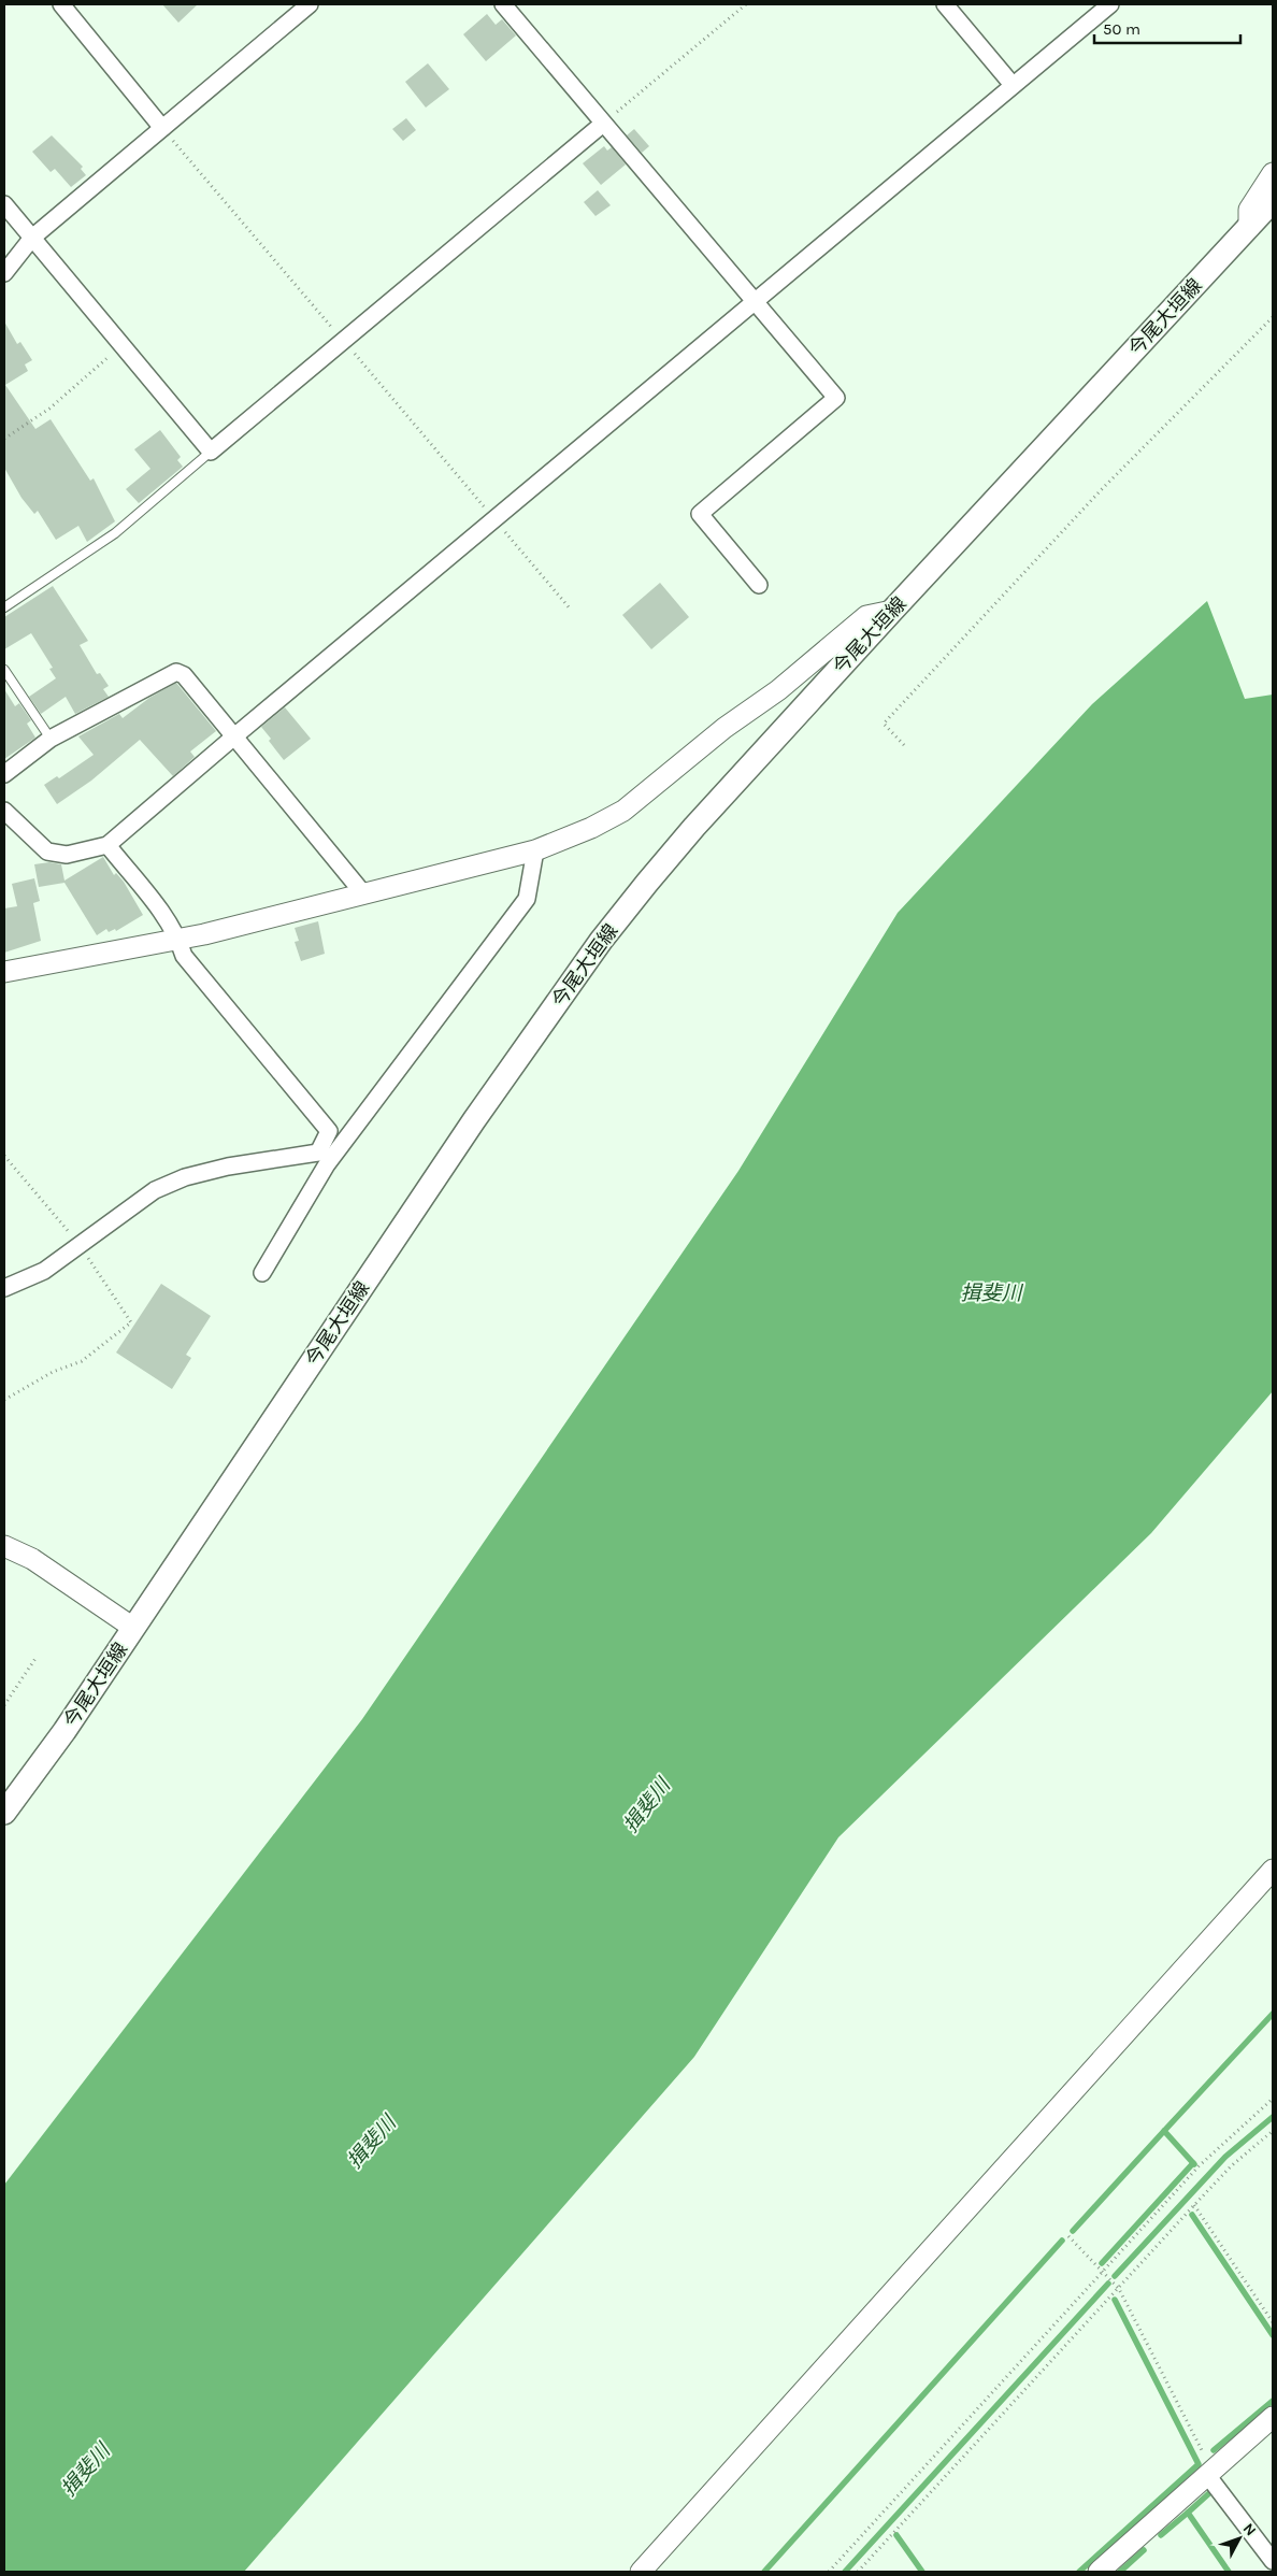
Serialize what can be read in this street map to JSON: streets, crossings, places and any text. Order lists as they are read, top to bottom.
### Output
{
  "streets": {
    "main road": ["今尾大垣線"]
  },
  "water": ["揖斐川"],
  "scale_bar": "50 m",
  "north": "top right"
}
